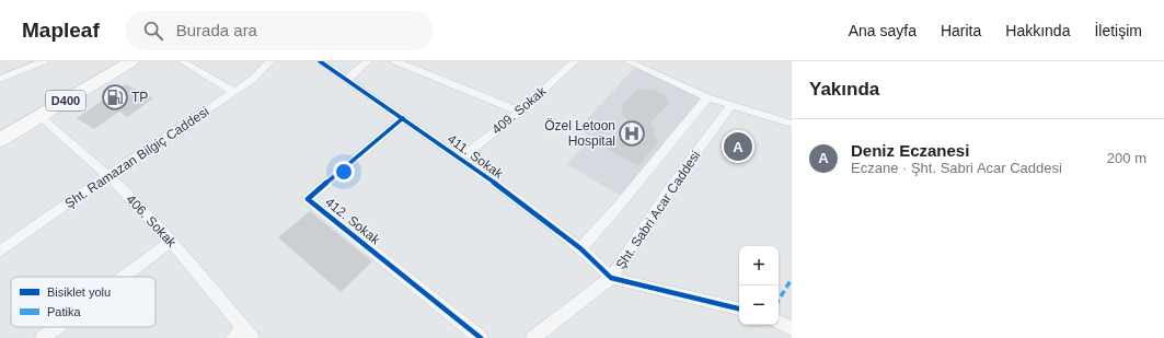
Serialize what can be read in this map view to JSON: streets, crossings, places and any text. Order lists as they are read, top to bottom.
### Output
{
  "streets": {
    "main road": ["D400"],
    "street": [
      "409. Sokak",
      "411. Sokak",
      "Şht. Ramazan Bilgiç Caddesi",
      "Şht. Sabri Acar Caddesi",
      "406. Sokak",
      "412. Sokak"
    ]
  },
  "crossings": [
    ["D400", "406. Sokak"],
    ["409. Sokak", "411. Sokak"],
    ["411. Sokak", "Şht. Sabri Acar Caddesi"],
    ["411. Sokak", "412. Sokak"],
    ["Şht. Ramazan Bilgiç Caddesi", "406. Sokak"]
  ],
  "places": {
    "fuel station": ["TP"],
    "hospital": ["Özel Letoon Hospital"]
  },
  "legend": ["Bisiklet yolu", "Patika"],
  "page": {
    "header": "Mapleaf",
    "search": "Burada ara",
    "nav": [
      "Ana sayfa",
      "Harita",
      "Hakkında",
      "İletişim"
    ],
    "heading": "Yakında",
    "list": [
      {
        "mark": "A",
        "name": "Deniz Eczanesi",
        "note": "Eczane · Şht. Sabri Acar Caddesi",
        "value": "200 m"
      }
    ],
    "pins": "A",
    "map_buttons": ["+", "−"]
  }
}
